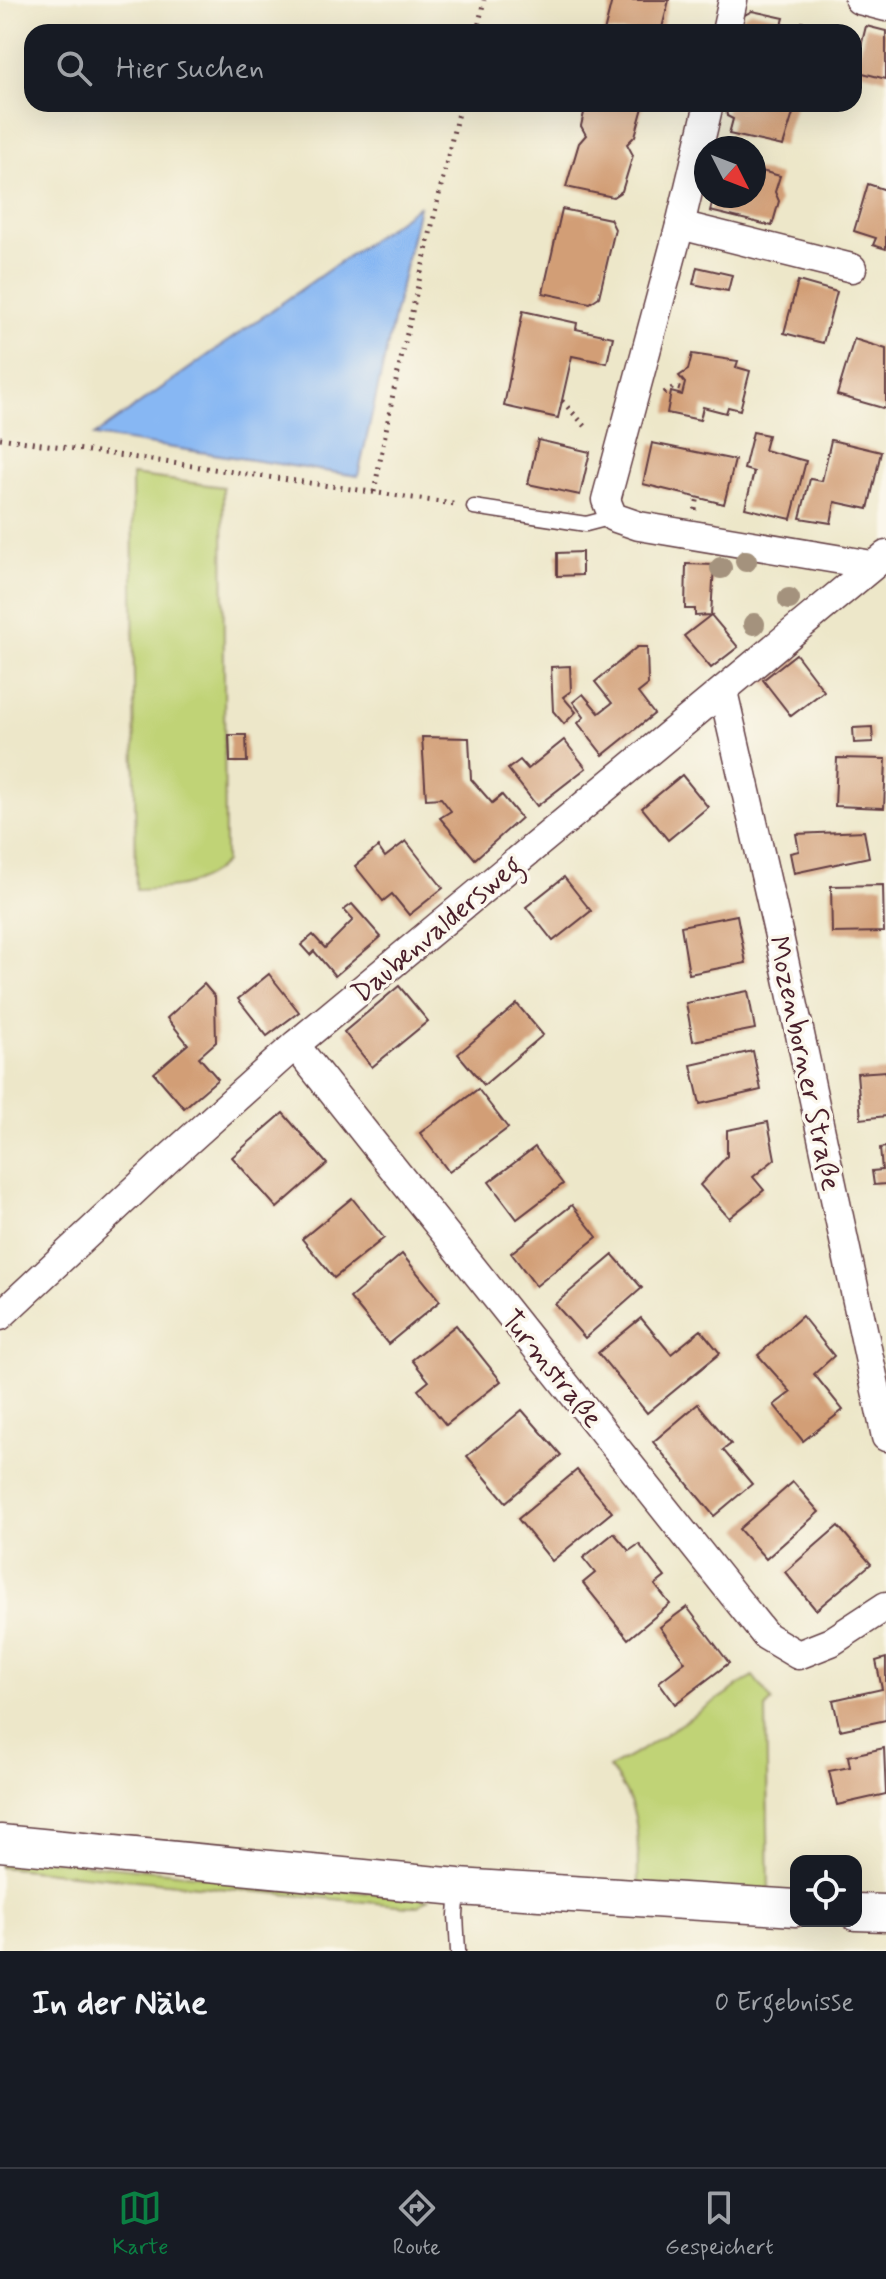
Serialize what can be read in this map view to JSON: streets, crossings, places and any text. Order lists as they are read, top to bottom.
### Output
{
  "streets": {
    "street": ["Daubenvaldersweg", "Mozenborner Straße", "Turmstraße"]
  },
  "crossings": [
    ["Daubenvaldersweg", "Mozenborner Straße"],
    ["Daubenvaldersweg", "Turmstraße"]
  ],
  "north": "bottom right",
  "page": {
    "search": "Hier suchen",
    "heading": ["In der Nähe", "0 Ergebnisse"],
    "nav": ["Karte", "Route", "Gespeichert"]
  }
}
